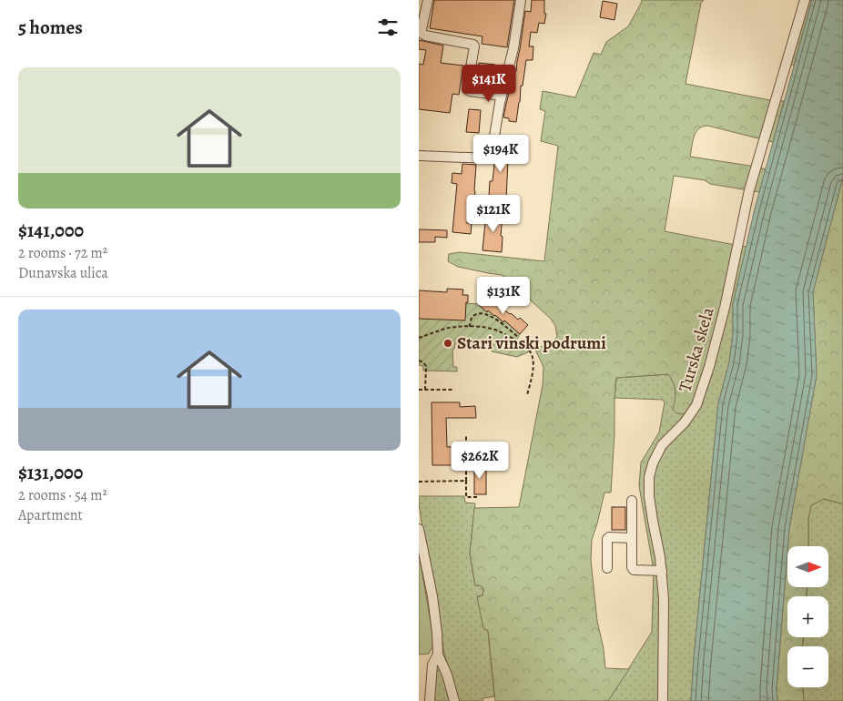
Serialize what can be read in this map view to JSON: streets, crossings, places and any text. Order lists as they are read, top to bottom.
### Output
{
  "streets": {
    "street": ["Turska skela"]
  },
  "places": ["Stari vinski podrumi"],
  "north": "right",
  "page": {
    "heading": "5 homes",
    "list": [
      {
        "name": "$141,000",
        "note": "2 rooms · 72 m² · Dunavska ulica"
      },
      {
        "name": "$131,000",
        "note": "2 rooms · 54 m² · Apartment"
      }
    ],
    "price": [
      "$141K",
      "$194K",
      "$121K",
      "$131K",
      "$262K"
    ],
    "map_buttons": ["+", "−"]
  }
}
